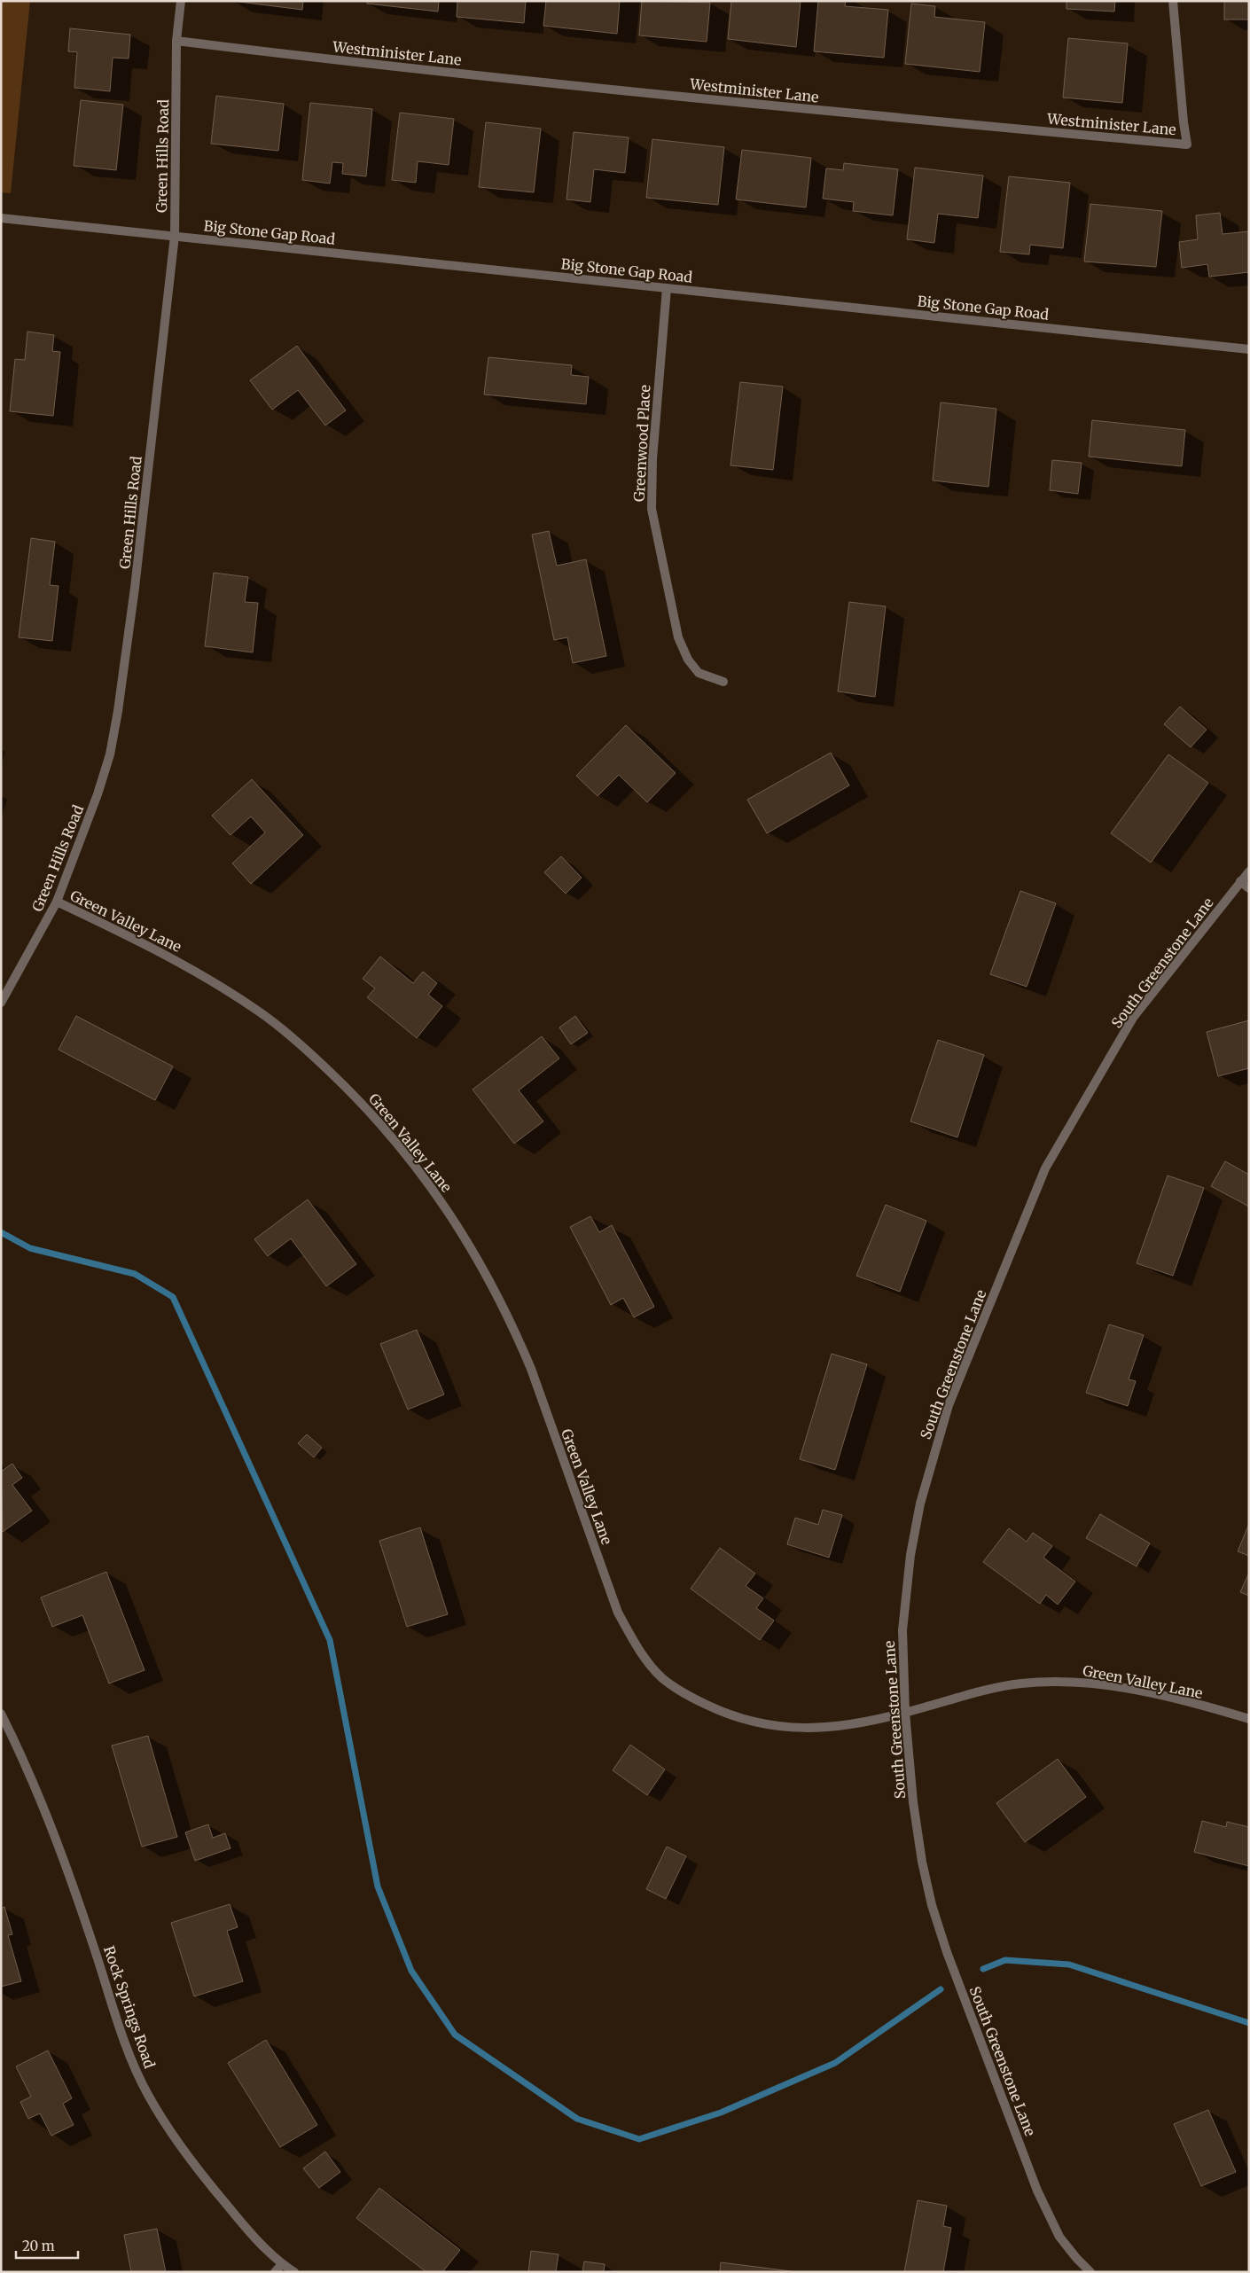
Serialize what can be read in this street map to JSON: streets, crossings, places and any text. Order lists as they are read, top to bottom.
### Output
{
  "streets": {
    "street": [
      "Westminister Lane",
      "Green Hills Road",
      "Big Stone Gap Road",
      "Greenwood Place",
      "Green Valley Lane",
      "South Greenstone Lane",
      "Rock Springs Road"
    ]
  },
  "crossings": [
    ["Westminister Lane", "Green Hills Road"],
    ["Green Hills Road", "Big Stone Gap Road"],
    ["Green Hills Road", "Green Valley Lane"],
    ["Big Stone Gap Road", "Greenwood Place"],
    ["Green Valley Lane", "South Greenstone Lane"]
  ],
  "scale_bar": "20 m"
}
